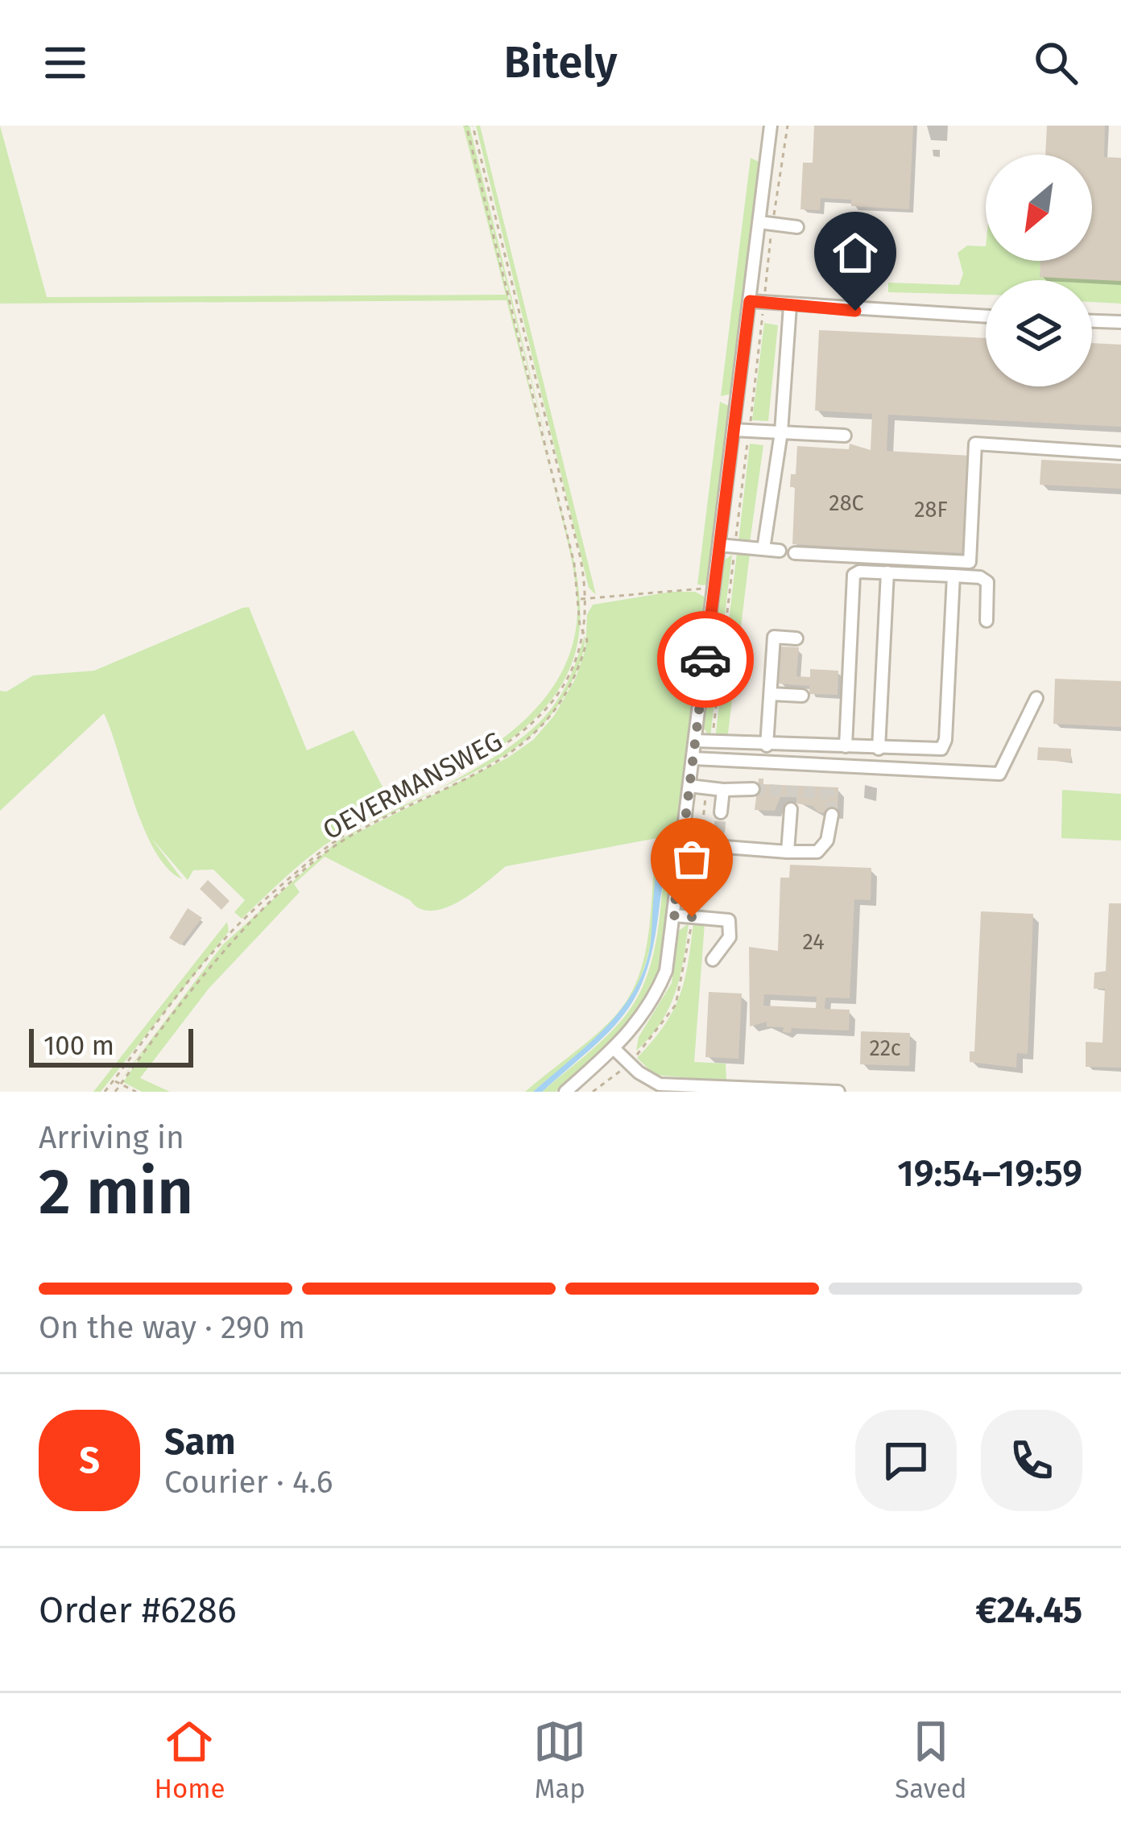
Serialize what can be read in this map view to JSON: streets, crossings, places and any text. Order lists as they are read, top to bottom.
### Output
{
  "streets": {
    "path": ["OEVERMANSWEG"]
  },
  "house_numbers": [
    "28C",
    "28F",
    "24",
    "22c"
  ],
  "scale_bar": "100 m",
  "north": "bottom left",
  "page": {
    "header": "Bitely",
    "scale": "100 m",
    "heading": ["2 min", "Arriving in", "19:54–19:59"],
    "panel": [
      "Sam",
      "Courier · 4.6",
      "Order #6286",
      "€24.45"
    ],
    "bar": "On the way · 290 m",
    "round": "S",
    "tabs": ["Home", "Map", "Saved"]
  }
}
